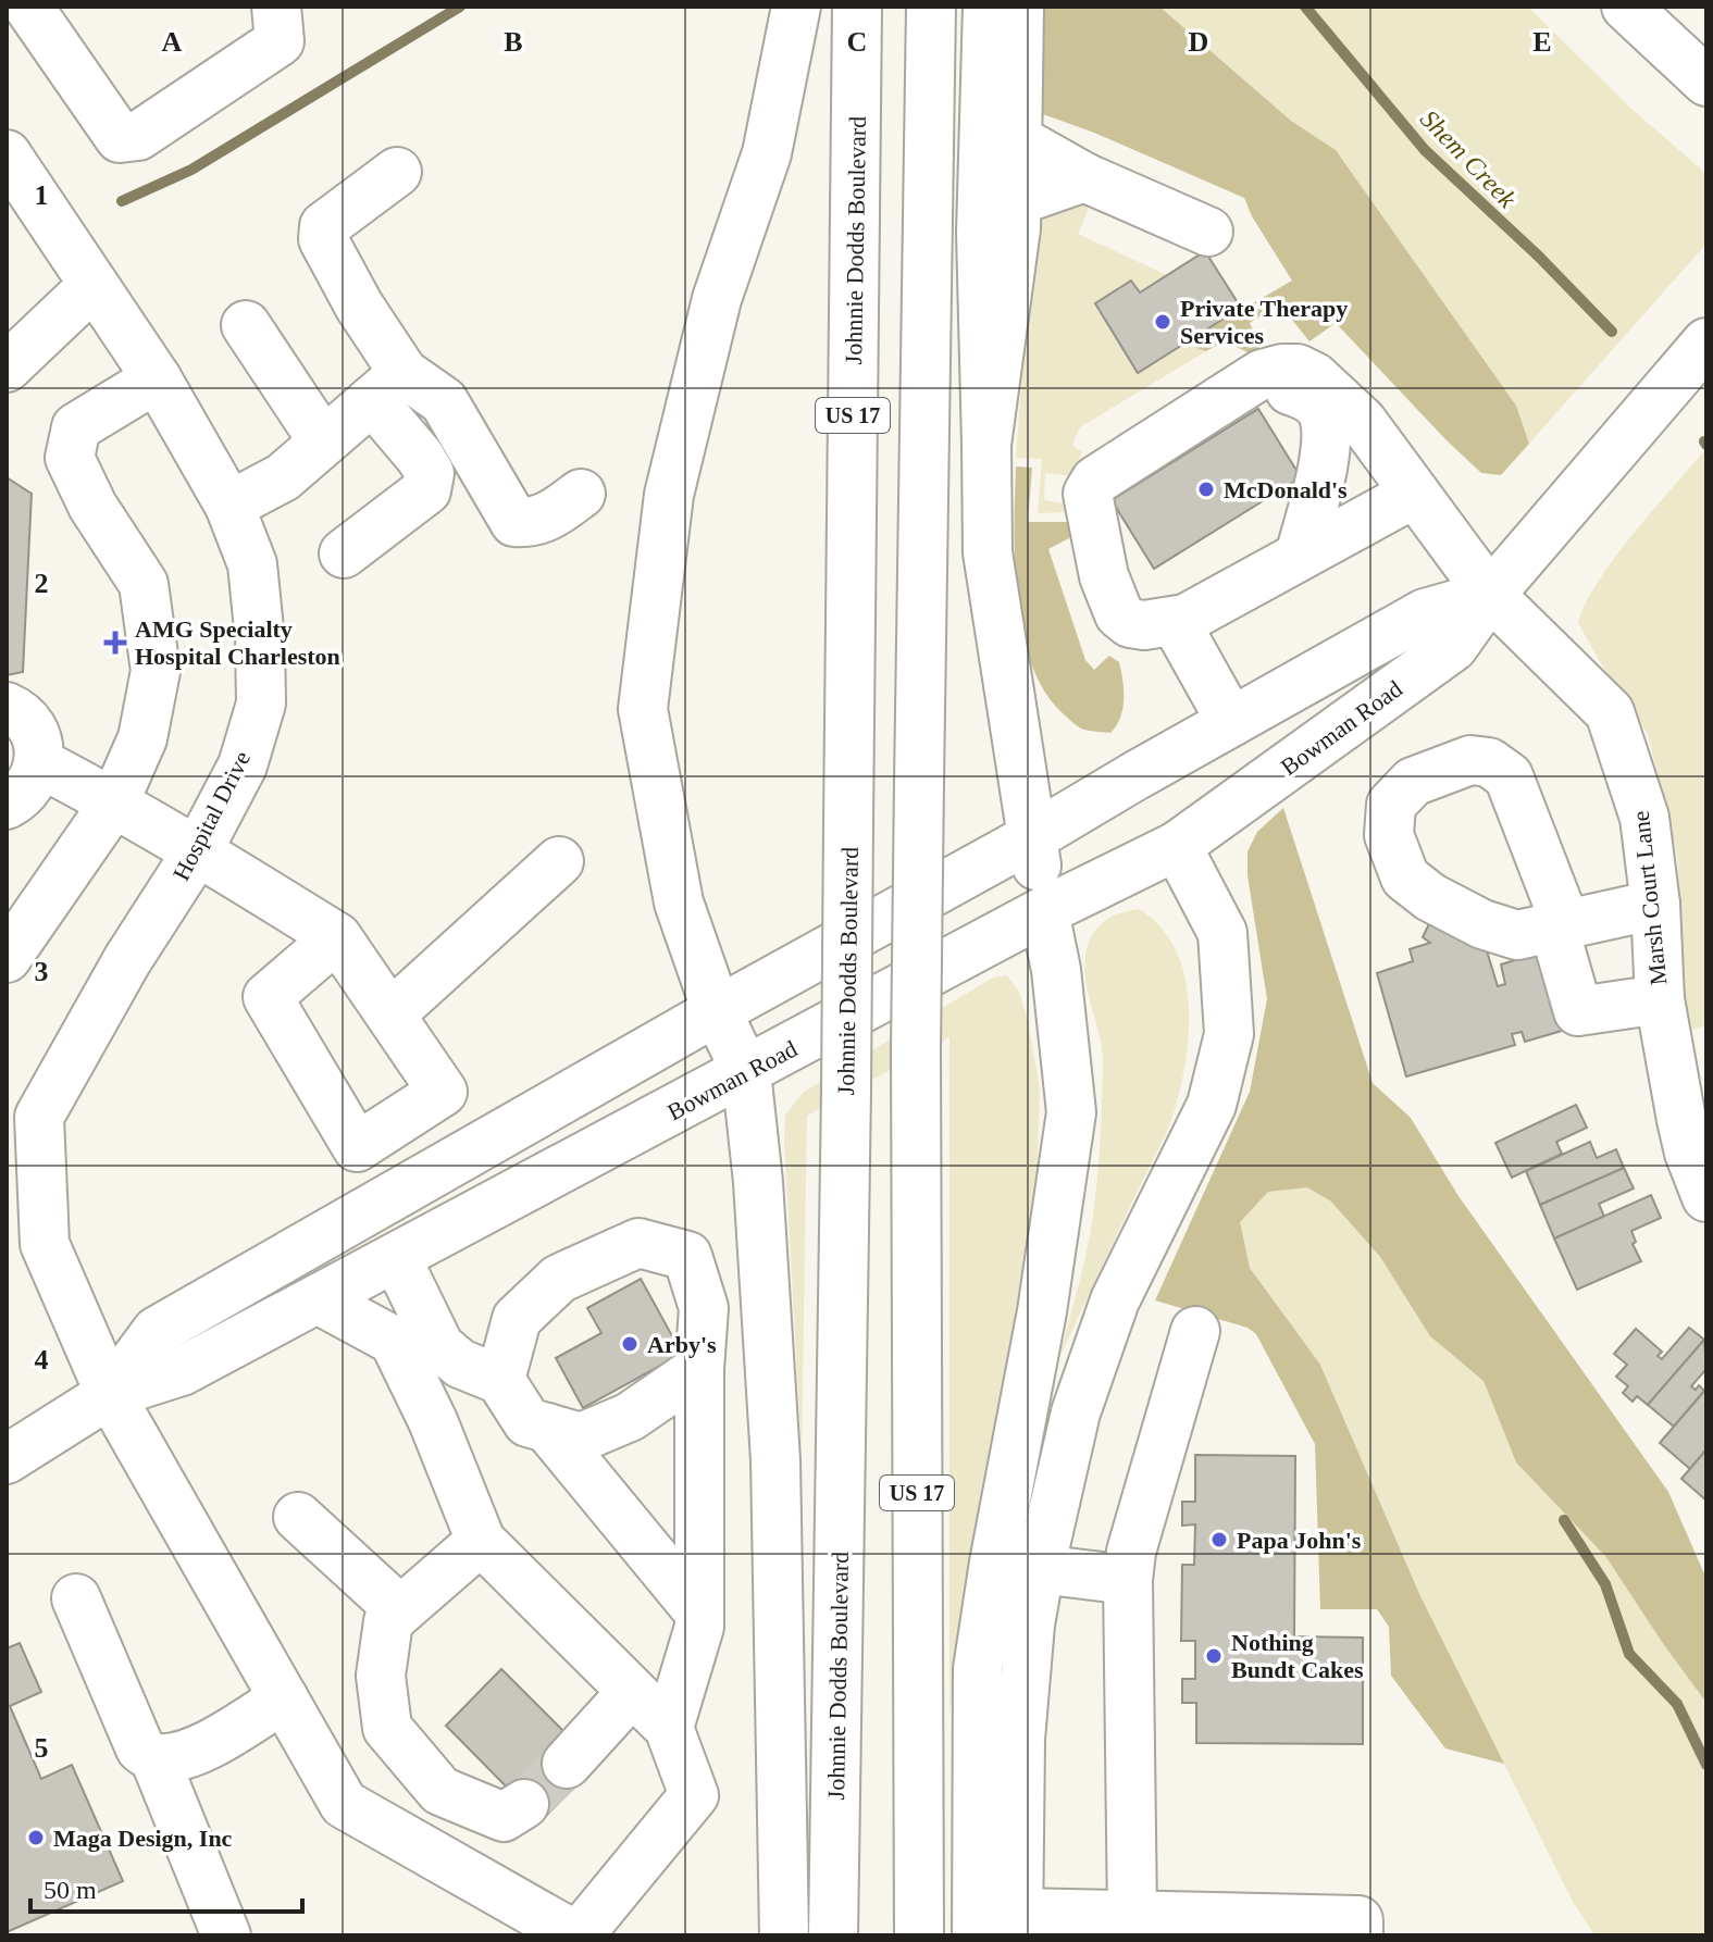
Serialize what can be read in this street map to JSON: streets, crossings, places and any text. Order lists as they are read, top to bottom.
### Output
{
  "streets": {
    "main road": [
      "Johnnie Dodds Boulevard",
      "US 17",
      "Bowman Road",
      "Hospital Drive",
      "Marsh Court Lane"
    ]
  },
  "crossings": [
    ["Bowman Road", "Hospital Drive"],
    ["Bowman Road", "Marsh Court Lane"]
  ],
  "water": ["Shem Creek"],
  "places": {
    "other": [
      "Private Therapy Services",
      "McDonald's",
      "Arby's",
      "Papa John's",
      "Nothing Bundt Cakes",
      "Maga Design, Inc"
    ],
    "health": ["AMG Specialty Hospital Charleston"]
  },
  "scale_bar": "50 m",
  "grid": {
    "columns": [
      "A",
      "B",
      "C",
      "D",
      "E"
    ],
    "rows": [
      "1",
      "2",
      "3",
      "4",
      "5"
    ]
  }
}
